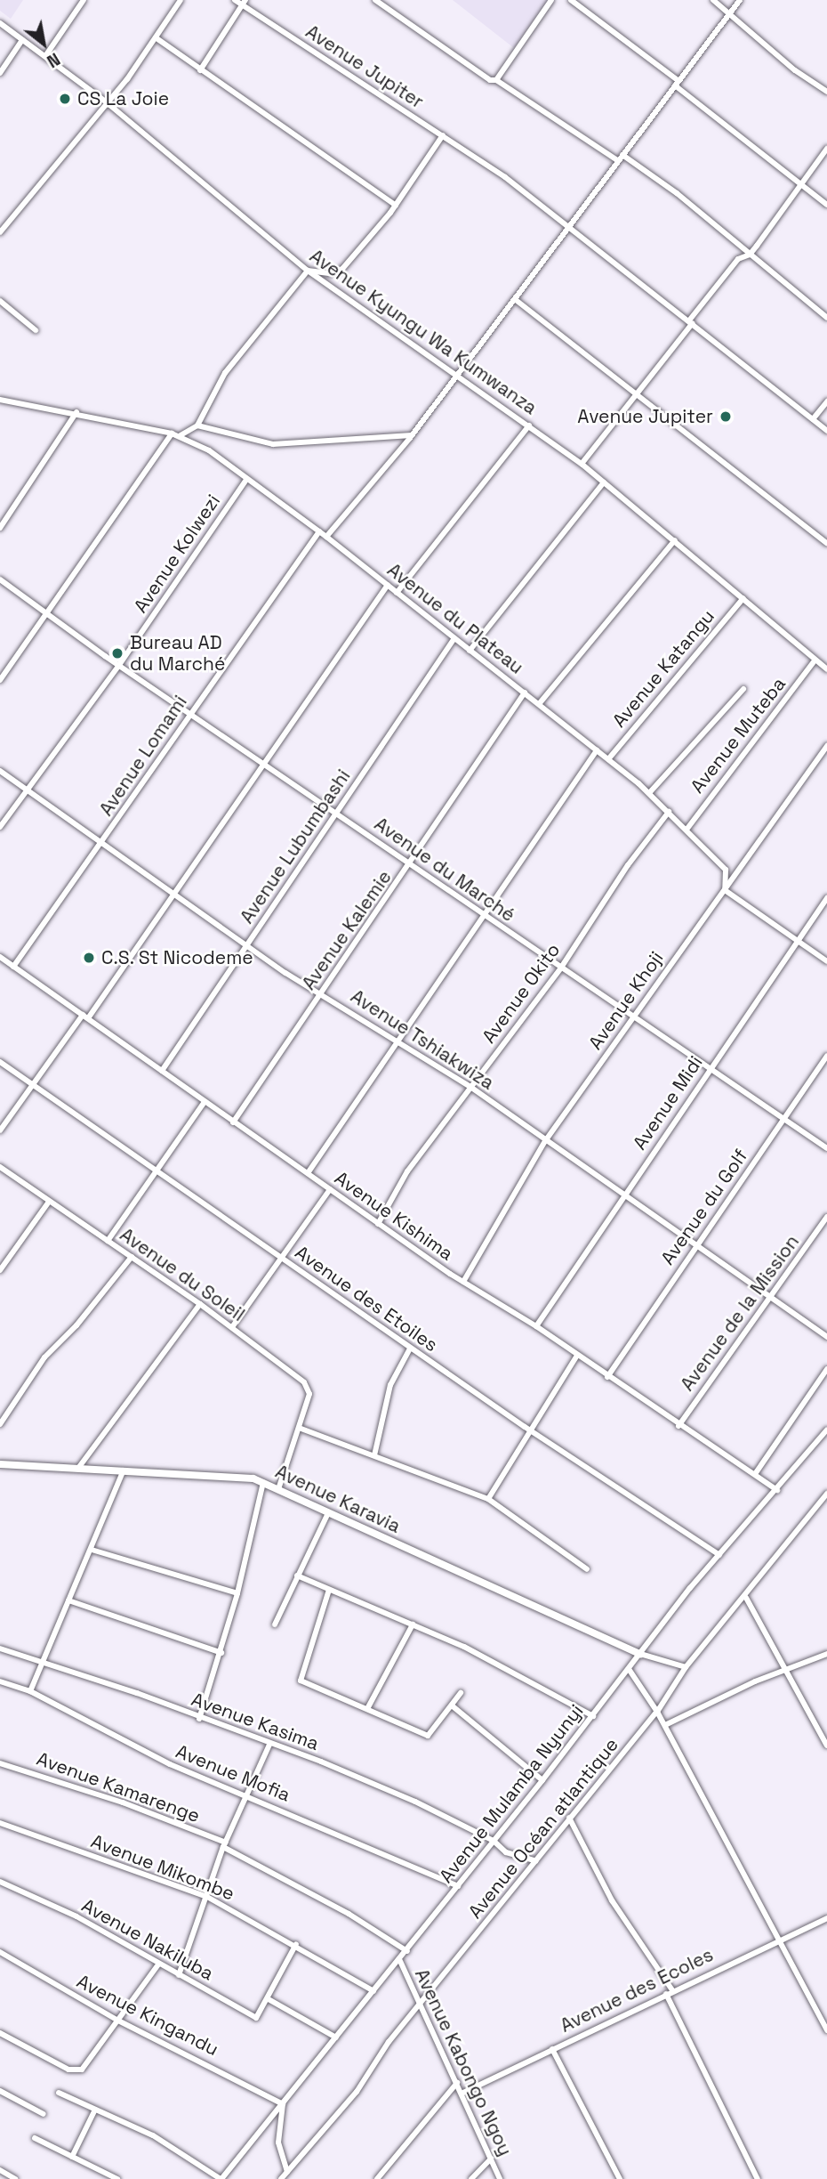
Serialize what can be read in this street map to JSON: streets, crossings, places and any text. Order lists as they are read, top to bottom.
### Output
{
  "streets": {
    "street": [
      "Avenue Jupiter",
      "Avenue Kyungu Wa Kumwanza",
      "Avenue Kolwezi",
      "Avenue du Plateau",
      "Avenue Katangu",
      "Avenue Muteba",
      "Avenue Lomami",
      "Avenue Lubumbashi",
      "Avenue du Marché",
      "Avenue Kalemie",
      "Avenue Okito",
      "Avenue Khoji",
      "Avenue Tshiakwiza",
      "Avenue Midi",
      "Avenue du Golf",
      "Avenue Kishima",
      "Avenue du Soleil",
      "Avenue des Etoiles",
      "Avenue de la Mission",
      "Avenue Karavia",
      "Avenue Kasima",
      "Avenue Mofia",
      "Avenue Kamarenge",
      "Avenue Mulamba Nyunyi",
      "Avenue Océan atlantique",
      "Avenue Mikombe",
      "Avenue Nakiluba",
      "Avenue des Ecoles",
      "Avenue Kingandu",
      "Avenue Kabongo Ngoy"
    ]
  },
  "crossings": [
    ["Avenue Kyungu Wa Kumwanza", "Avenue Katangu"],
    ["Avenue Kyungu Wa Kumwanza", "Avenue Muteba"],
    ["Avenue Kolwezi", "Avenue du Plateau"],
    ["Avenue Kolwezi", "Avenue du Marché"],
    ["Avenue Kolwezi", "Avenue Tshiakwiza"],
    ["Avenue du Plateau", "Avenue Katangu"],
    ["Avenue du Plateau", "Avenue Muteba"],
    ["Avenue du Plateau", "Avenue Lomami"],
    ["Avenue du Plateau", "Avenue Lubumbashi"],
    ["Avenue du Plateau", "Avenue Kalemie"],
    ["Avenue du Plateau", "Avenue Okito"],
    ["Avenue du Plateau", "Avenue Khoji"],
    ["Avenue Lomami", "Avenue du Marché"],
    ["Avenue Lomami", "Avenue Tshiakwiza"],
    ["Avenue Lomami", "Avenue Kishima"],
    ["Avenue Lubumbashi", "Avenue du Marché"],
    ["Avenue Lubumbashi", "Avenue Tshiakwiza"],
    ["Avenue Lubumbashi", "Avenue Kishima"],
    ["Avenue du Marché", "Avenue Kalemie"],
    ["Avenue du Marché", "Avenue Okito"],
    ["Avenue du Marché", "Avenue Khoji"],
    ["Avenue du Marché", "Avenue Midi"],
    ["Avenue du Marché", "Avenue du Golf"],
    ["Avenue Kalemie", "Avenue Tshiakwiza"],
    ["Avenue Kalemie", "Avenue Kishima"],
    ["Avenue Okito", "Avenue Tshiakwiza"],
    ["Avenue Okito", "Avenue Kishima"],
    ["Avenue Khoji", "Avenue Tshiakwiza"],
    ["Avenue Khoji", "Avenue Kishima"],
    ["Avenue Tshiakwiza", "Avenue Midi"],
    ["Avenue Tshiakwiza", "Avenue du Golf"],
    ["Avenue Tshiakwiza", "Avenue de la Mission"],
    ["Avenue Midi", "Avenue Kishima"],
    ["Avenue du Golf", "Avenue Kishima"],
    ["Avenue Kishima", "Avenue de la Mission"],
    ["Avenue Kishima", "Avenue Mulamba Nyunyi"],
    ["Avenue du Soleil", "Avenue Karavia"],
    ["Avenue des Etoiles", "Avenue Mulamba Nyunyi"],
    ["Avenue Karavia", "Avenue Mulamba Nyunyi"],
    ["Avenue Kasima", "Avenue Mulamba Nyunyi"],
    ["Avenue Kasima", "Avenue Océan atlantique"],
    ["Avenue Mofia", "Avenue Mulamba Nyunyi"],
    ["Avenue Kamarenge", "Avenue Mulamba Nyunyi"],
    ["Avenue Mulamba Nyunyi", "Avenue Mikombe"],
    ["Avenue Mulamba Nyunyi", "Avenue Kingandu"],
    ["Avenue Mulamba Nyunyi", "Avenue Kabongo Ngoy"],
    ["Avenue Océan atlantique", "Avenue Kabongo Ngoy"],
    ["Avenue des Ecoles", "Avenue Kabongo Ngoy"]
  ],
  "places": [
    "CS La Joie",
    "Avenue Jupiter",
    "Bureau AD du Marché",
    "C.S. St Nicodeme"
  ],
  "north": "bottom right"
}
